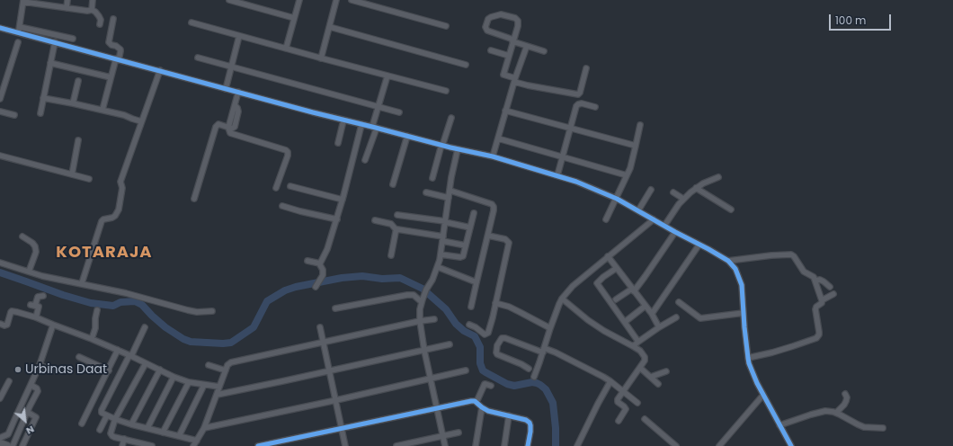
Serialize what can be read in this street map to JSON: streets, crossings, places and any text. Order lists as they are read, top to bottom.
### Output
{
  "districts": ["KOTARAJA"],
  "places": ["Urbinas Daat"],
  "scale_bar": "100 m",
  "north": "bottom right"
}
